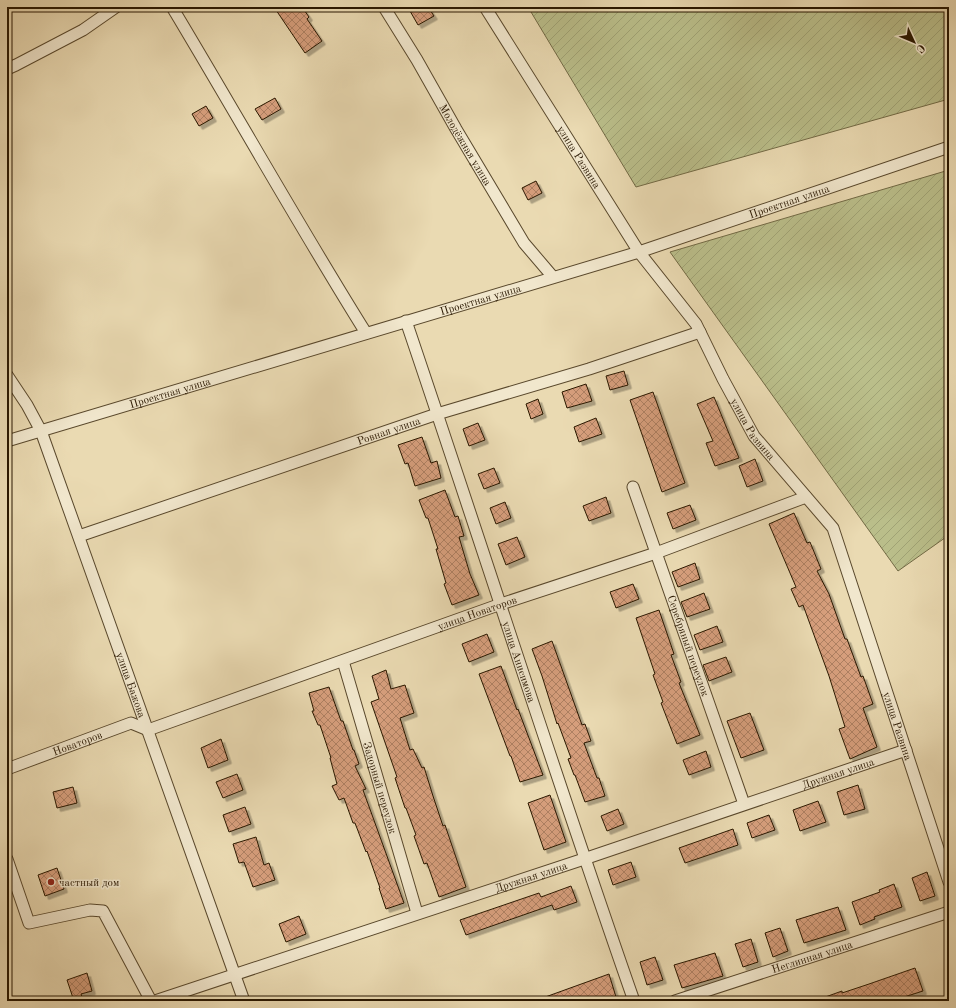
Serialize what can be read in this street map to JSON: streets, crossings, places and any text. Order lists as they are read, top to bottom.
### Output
{
  "streets": {
    "street": [
      "Молодёжная улица",
      "улица Развина",
      "Проектная улица",
      "Ровная улица",
      "улица Новаторов",
      "Серебряный переулок",
      "улица Анисимова",
      "улица Бажова",
      "Новаторов",
      "Дружная улица",
      "Задорный переулок",
      "Неглинная улица"
    ]
  },
  "crossings": [
    ["Молодёжная улица", "Проектная улица"],
    ["улица Развина", "Проектная улица"],
    ["улица Развина", "Ровная улица"],
    ["улица Развина", "улица Новаторов"],
    ["улица Развина", "Дружная улица"],
    ["Проектная улица", "улица Анисимова"],
    ["Проектная улица", "улица Бажова"],
    ["Ровная улица", "улица Анисимова"],
    ["Ровная улица", "улица Бажова"],
    ["улица Новаторов", "Серебряный переулок"],
    ["улица Новаторов", "улица Анисимова"],
    ["улица Новаторов", "улица Бажова"],
    ["улица Новаторов", "Новаторов"],
    ["улица Новаторов", "Задорный переулок"],
    ["Серебряный переулок", "Дружная улица"],
    ["улица Анисимова", "Дружная улица"],
    ["улица Бажова", "Новаторов"],
    ["улица Бажова", "Дружная улица"],
    ["Дружная улица", "Задорный переулок"]
  ],
  "places": ["частный дом"],
  "north": "bottom right"
}
